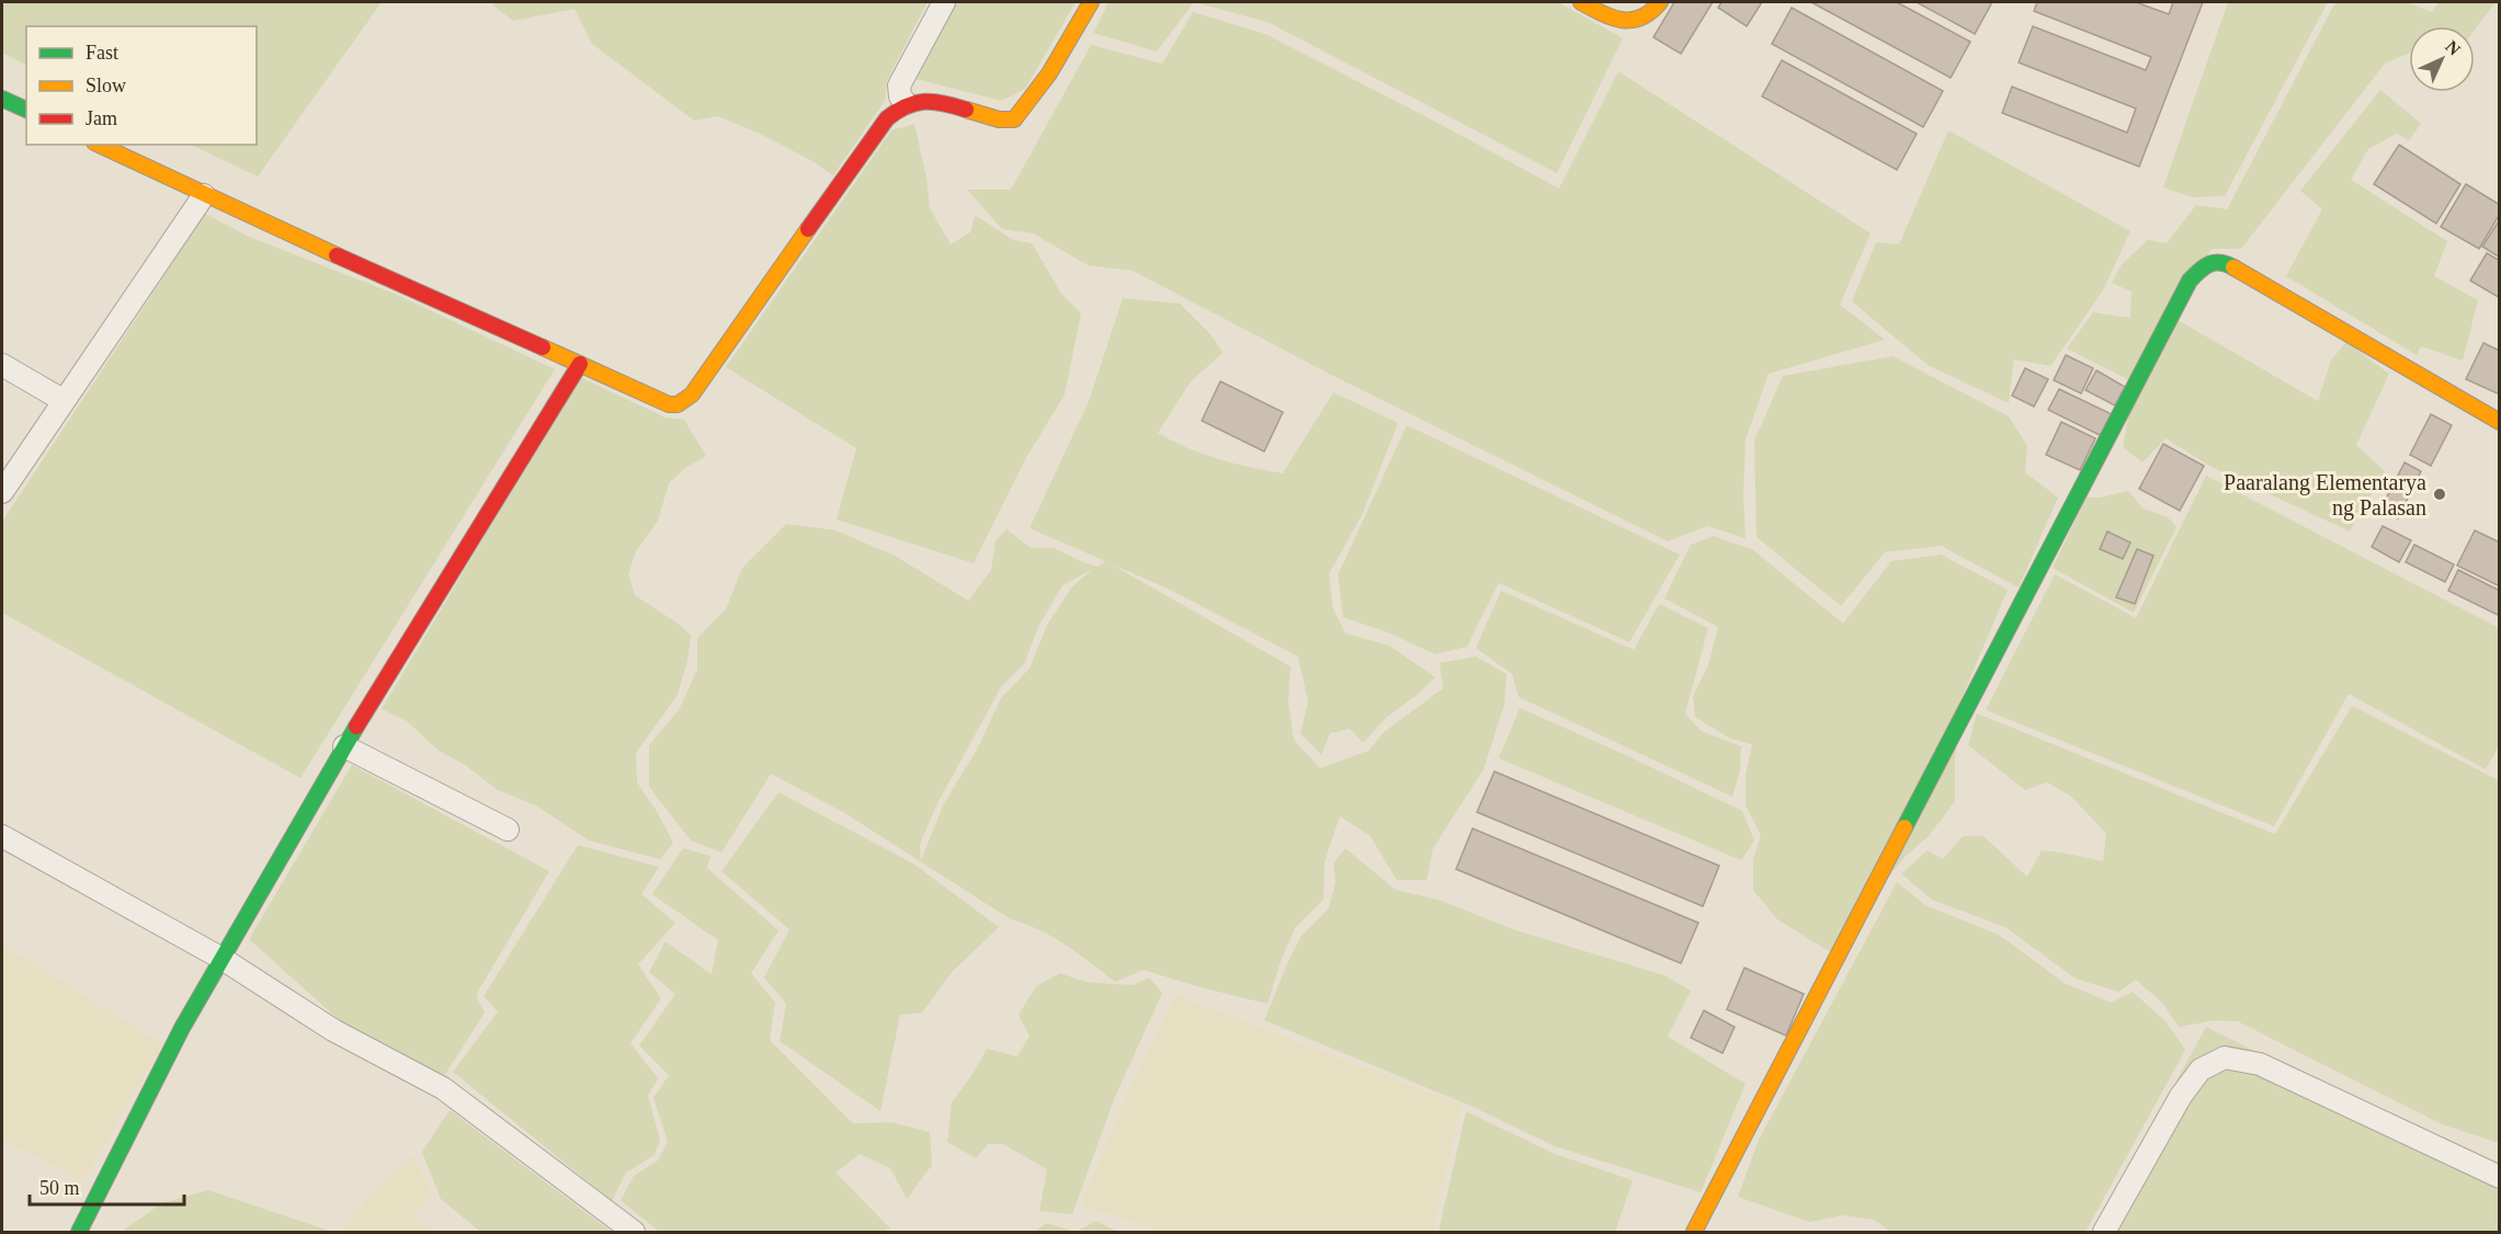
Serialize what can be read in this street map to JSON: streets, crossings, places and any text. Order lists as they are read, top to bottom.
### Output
{
  "places": ["Paaralang Elementarya ng Palasan"],
  "legend": ["Fast", "Slow", "Jam"],
  "scale_bar": "50 m",
  "north": "top right"
}
